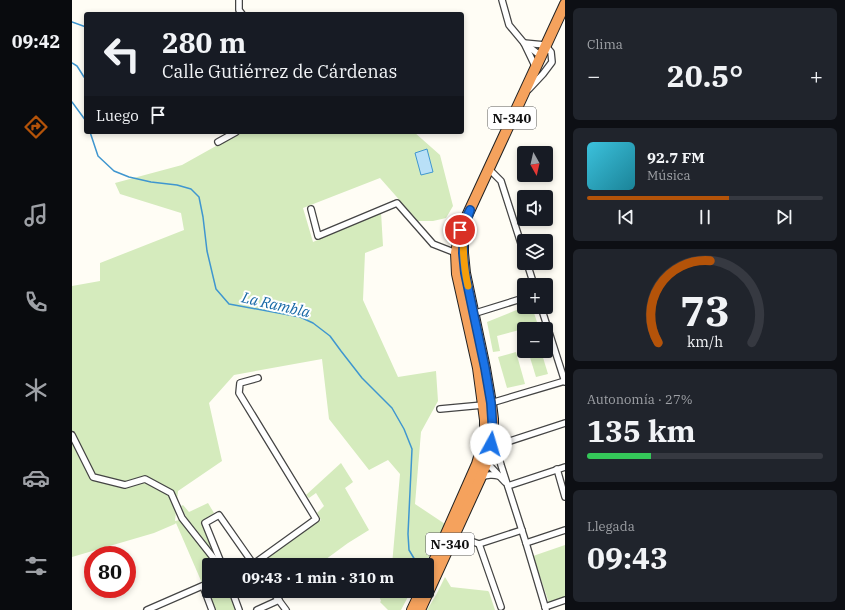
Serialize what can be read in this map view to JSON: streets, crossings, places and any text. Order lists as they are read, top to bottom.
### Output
{
  "streets": {
    "highway": ["N-340"]
  },
  "water": ["La Rambla"],
  "north": "bottom",
  "page": {
    "tabs": "09:42",
    "tile": [
      "Clima",
      ["Autonomía · 27%", "135 km"],
      ["Llegada", "09:43"]
    ],
    "turn": ["280 m", "Calle Gutiérrez de Cárdenas"],
    "heat": ["−", "20.5°", "+"],
    "then": "Luego",
    "song": ["92.7 FM", "Música"],
    "map_buttons": ["+", "−"],
    "limit": "80",
    "trip": "09:43 · 1 min · 310 m",
    "gauge": ["73", "km/h"]
  }
}
